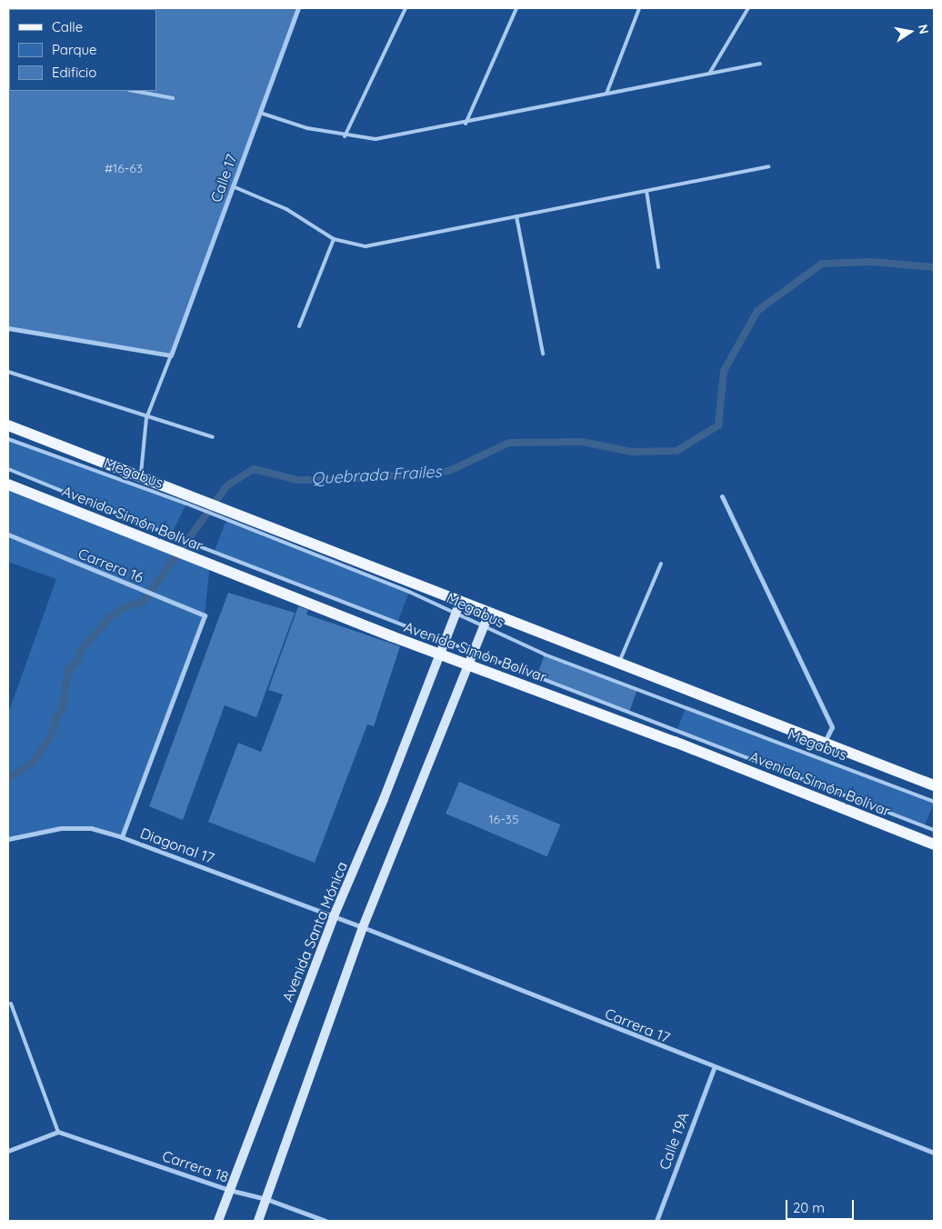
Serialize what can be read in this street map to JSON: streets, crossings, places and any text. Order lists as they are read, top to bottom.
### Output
{
  "streets": {
    "main road": ["Avenida Simón Bolívar"],
    "street": [
      "Calle 17",
      "Carrera 16",
      "Diagonal 17",
      "Avenida Santa Mónica",
      "Carrera 17",
      "Calle 19A",
      "Carrera 18"
    ],
    "lane": ["Megabus"]
  },
  "crossings": [
    ["Megabus", "Avenida Santa Mónica"],
    ["Avenida Simón Bolívar", "Avenida Santa Mónica"],
    ["Carrera 16", "Diagonal 17"],
    ["Diagonal 17", "Avenida Santa Mónica"],
    ["Diagonal 17", "Carrera 17"],
    ["Avenida Santa Mónica", "Carrera 17"],
    ["Avenida Santa Mónica", "Carrera 18"],
    ["Carrera 17", "Calle 19A"]
  ],
  "water": ["Quebrada Frailes"],
  "house_numbers": ["#16-63", "16-35"],
  "legend": ["Calle", "Parque", "Edificio"],
  "scale_bar": "20 m",
  "north": "right"
}
